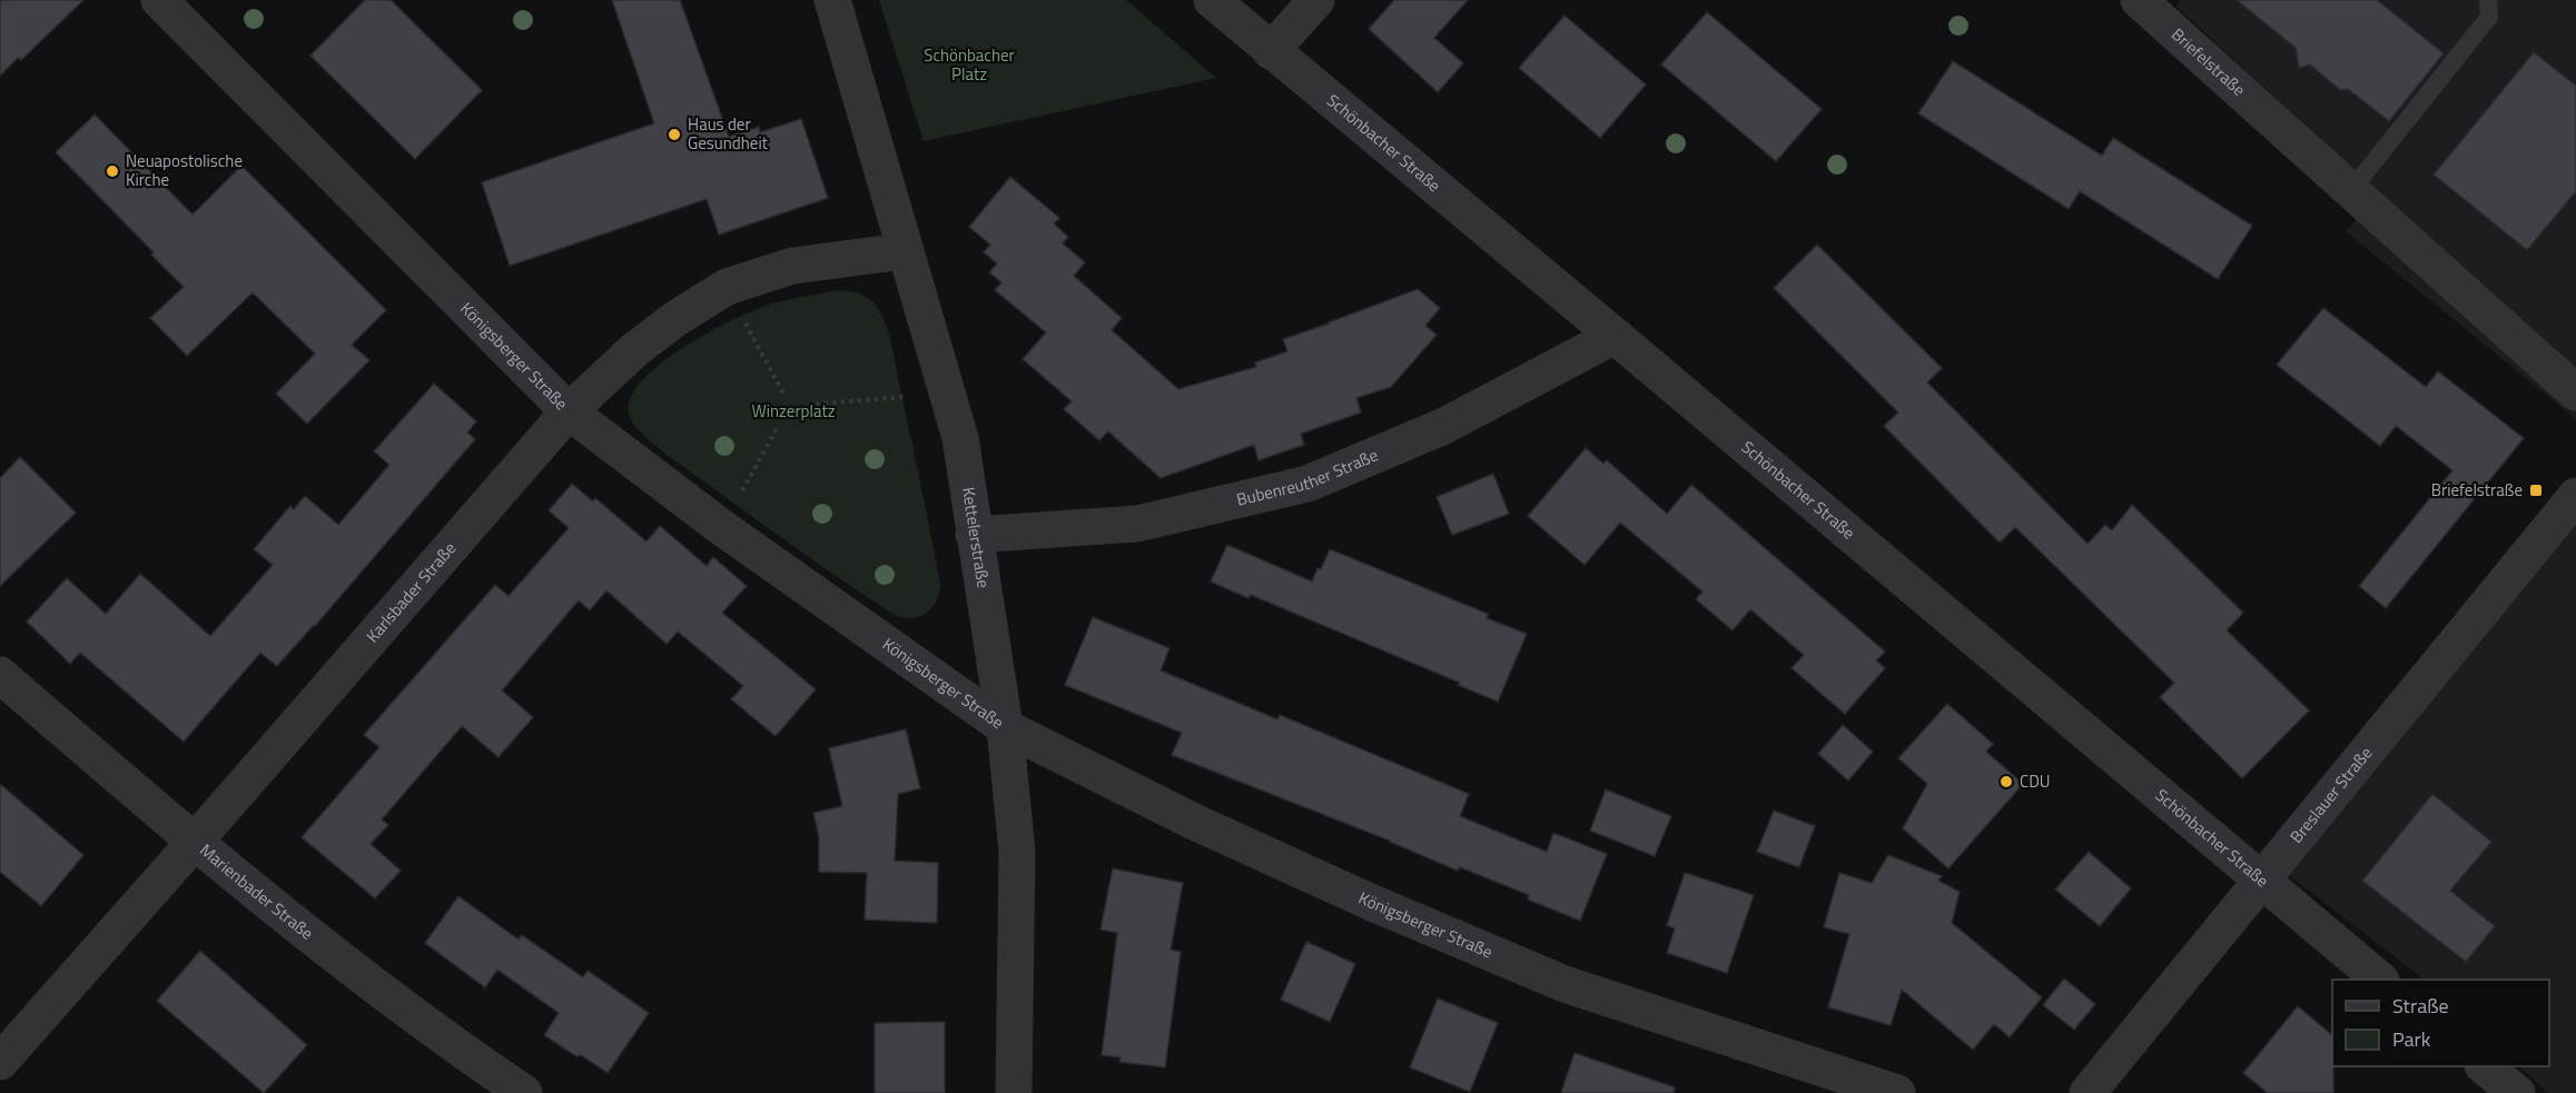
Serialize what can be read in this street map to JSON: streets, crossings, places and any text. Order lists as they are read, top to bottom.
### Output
{
  "streets": {
    "street": [
      "Briefelstraße",
      "Schönbacher Straße",
      "Königsberger Straße",
      "Bubenreuther Straße",
      "Kettelerstraße",
      "Karlsbader Straße",
      "Breslauer Straße",
      "Marienbader Straße"
    ]
  },
  "crossings": [
    ["Schönbacher Straße", "Bubenreuther Straße"],
    ["Schönbacher Straße", "Breslauer Straße"],
    ["Königsberger Straße", "Kettelerstraße"],
    ["Königsberger Straße", "Karlsbader Straße"],
    ["Bubenreuther Straße", "Kettelerstraße"],
    ["Kettelerstraße", "Karlsbader Straße"],
    ["Karlsbader Straße", "Marienbader Straße"]
  ],
  "parks": ["Schönbacher Platz", "Winzerplatz"],
  "places": {
    "other": ["Haus der Gesundheit", "Neuapostolische Kirche", "CDU"],
    "transit": ["Briefelstraße"]
  },
  "legend": ["Straße", "Park"]
}
